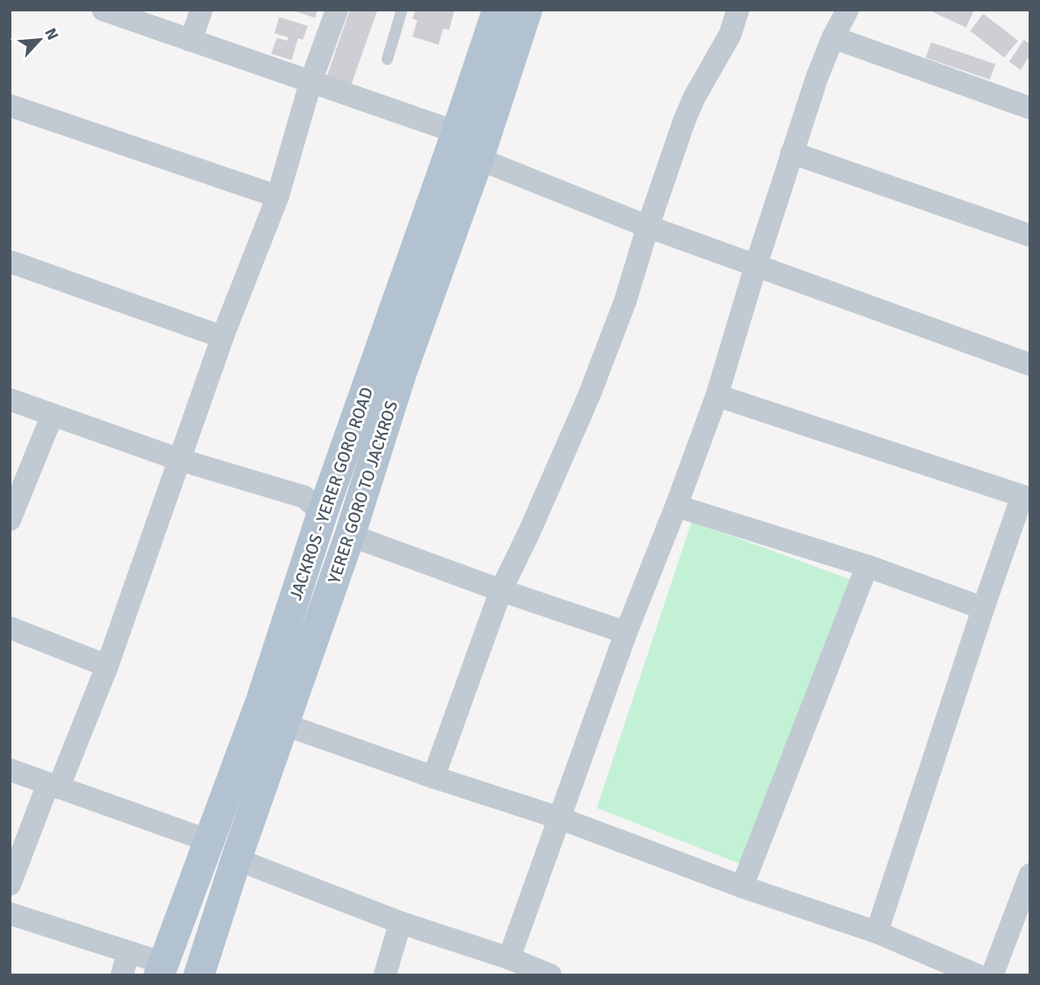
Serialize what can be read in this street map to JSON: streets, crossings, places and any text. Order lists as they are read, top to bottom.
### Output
{
  "streets": {
    "main road": ["YERER GORO TO JACKROS", "JACKROS - YERER GORO ROAD"]
  },
  "crossings": [
    ["YERER GORO TO JACKROS", "JACKROS - YERER GORO ROAD"]
  ],
  "north": "top right"
}
